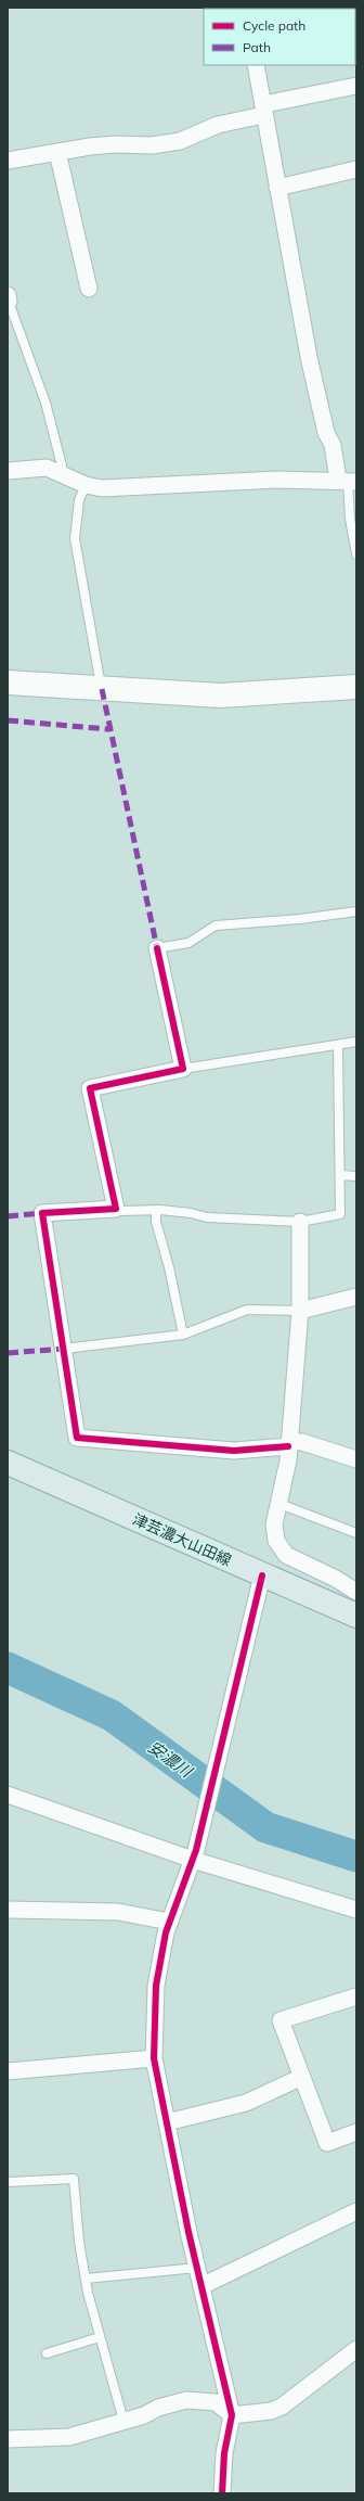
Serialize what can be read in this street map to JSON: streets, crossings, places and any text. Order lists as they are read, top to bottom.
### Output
{
  "streets": {
    "main road": ["津芸濃大山田線"]
  },
  "water": ["安濃川"],
  "legend": ["Cycle path", "Path"]
}
